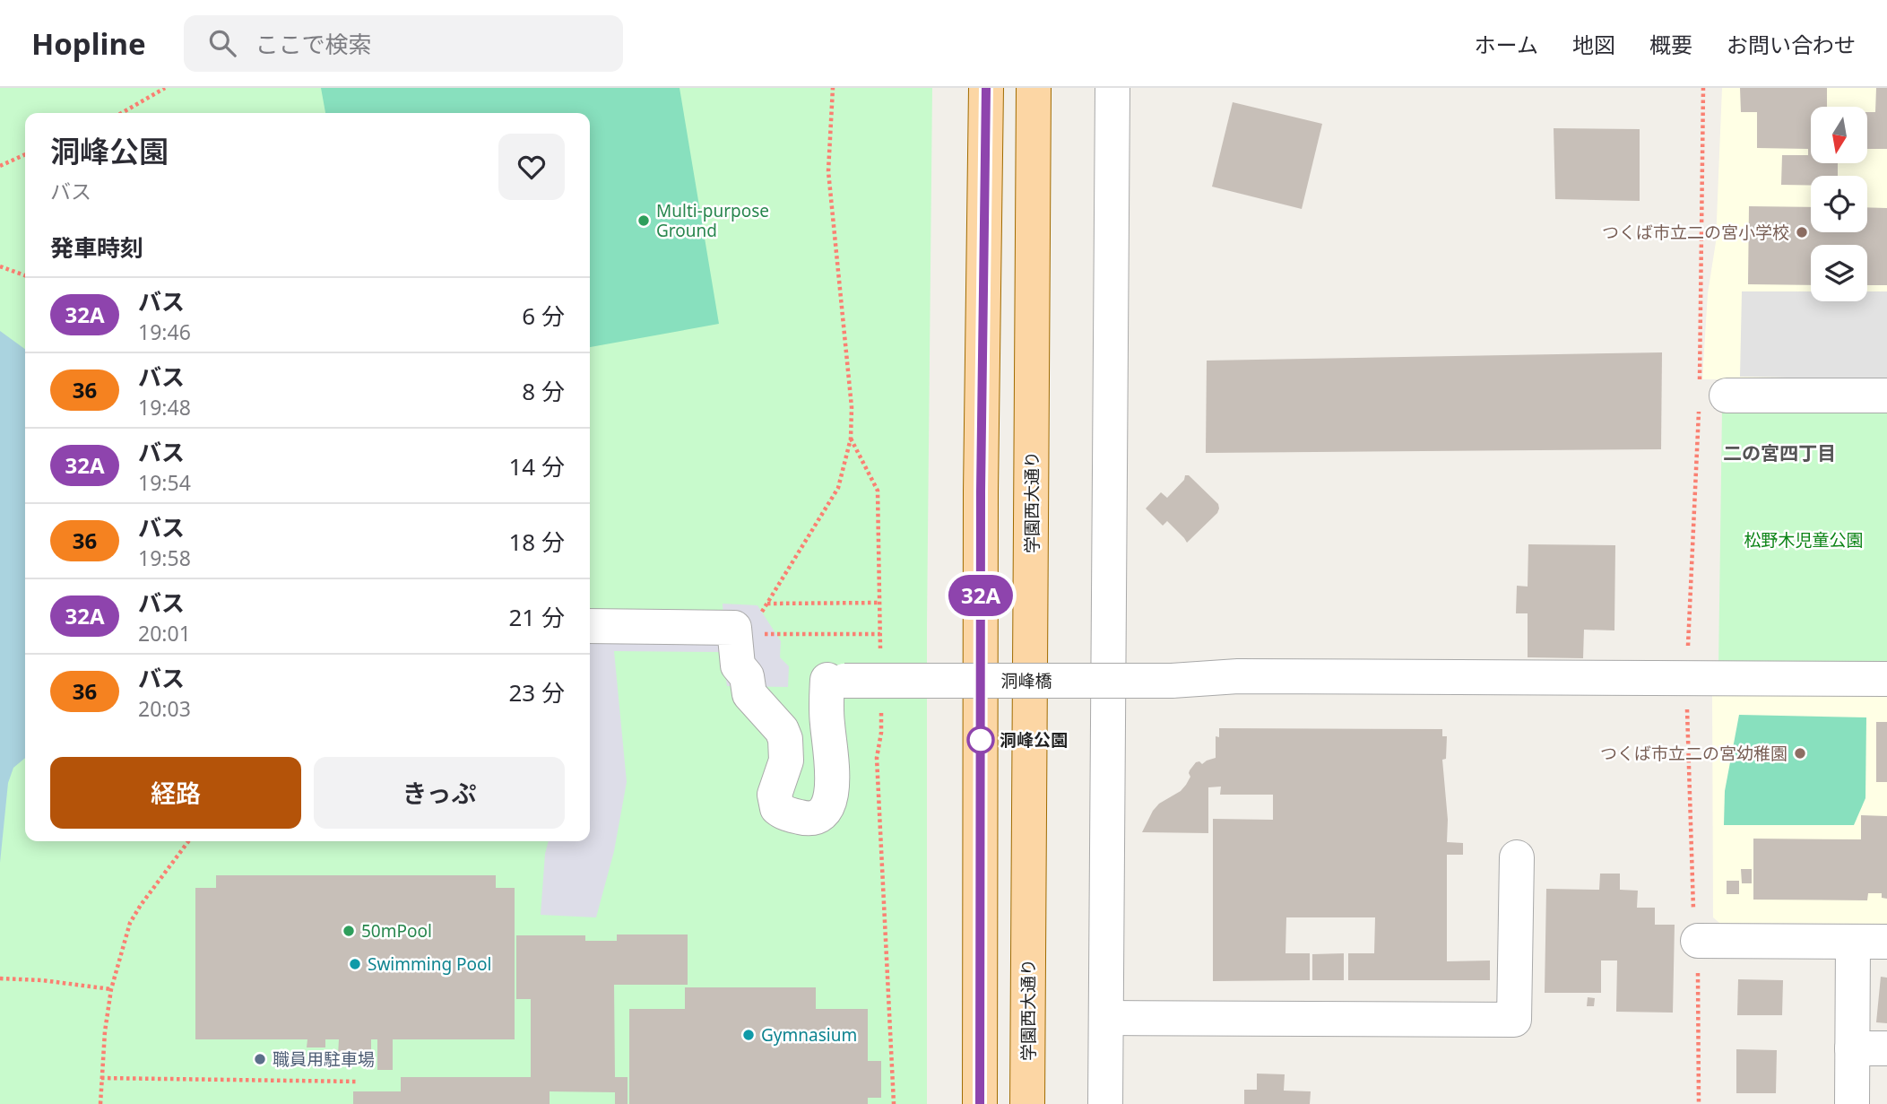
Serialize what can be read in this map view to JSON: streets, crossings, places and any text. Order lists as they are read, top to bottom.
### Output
{
  "streets": {
    "main road": ["学園西大通り"],
    "street": ["洞峰橋"]
  },
  "districts": ["二の宮四丁目"],
  "parks": ["松野木児童公園"],
  "places": [
    "Multi-purpose Ground",
    "つくば市立二の宮小学校",
    "洞峰公園",
    "つくば市立二の宮幼稚園",
    "50mPool",
    "Swimming Pool",
    "Gymnasium",
    "職員用駐車場"
  ],
  "lines": ["bus line 32A"],
  "north": "bottom",
  "page": {
    "header": "Hopline",
    "search": "ここで検索",
    "nav": [
      "ホーム",
      "地図",
      "概要",
      "お問い合わせ"
    ],
    "on_map": "32A",
    "heading": [
      ["洞峰公園", "バス"],
      "発車時刻"
    ],
    "list": [
      {
        "mark": "32A",
        "name": "バス",
        "note": "19:46",
        "value": "6 分"
      },
      {
        "mark": "36",
        "name": "バス",
        "note": "19:48",
        "value": "8 分"
      },
      {
        "mark": "32A",
        "name": "バス",
        "note": "19:54",
        "value": "14 分"
      },
      {
        "mark": "36",
        "name": "バス",
        "note": "19:58",
        "value": "18 分"
      },
      {
        "mark": "32A",
        "name": "バス",
        "note": "20:01",
        "value": "21 分"
      },
      {
        "mark": "36",
        "name": "バス",
        "note": "20:03",
        "value": "23 分"
      }
    ],
    "buttons": ["経路", "きっぷ"]
  }
}
